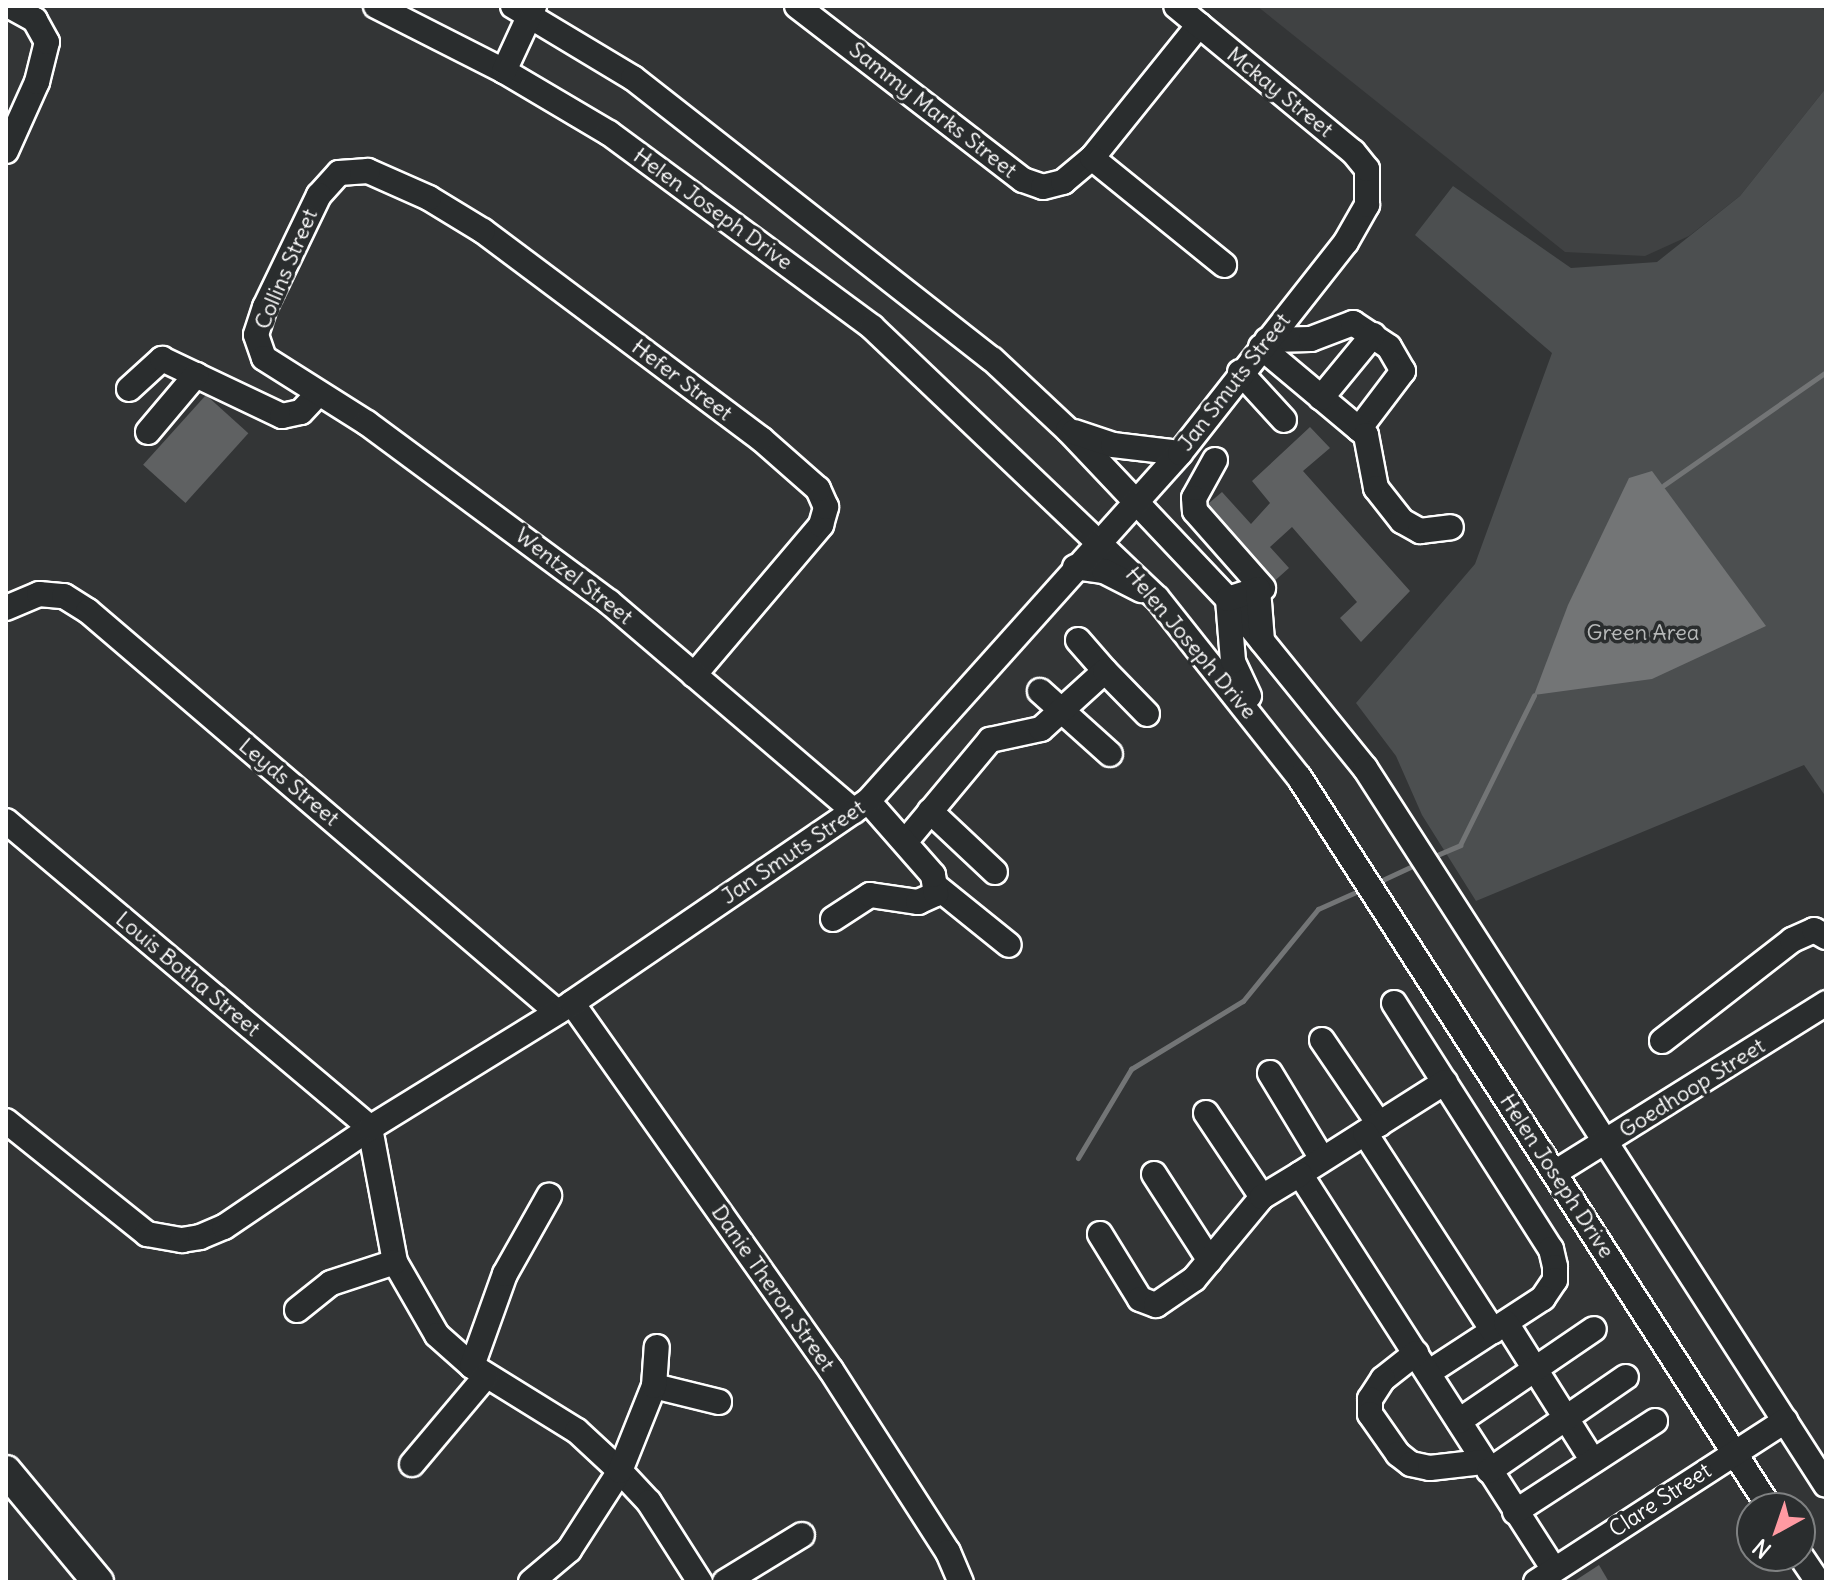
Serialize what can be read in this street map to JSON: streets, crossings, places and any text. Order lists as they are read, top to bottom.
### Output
{
  "streets": {
    "street": [
      "Mckay Street",
      "Sammy Marks Street",
      "Helen Joseph Drive",
      "Collins Street",
      "Hefer Street",
      "Jan Smuts Street",
      "Wentzel Street",
      "Leyds Street",
      "Louis Botha Street",
      "Goedhoop Street",
      "Danie Theron Street",
      "Clare Street"
    ]
  },
  "crossings": [
    ["Mckay Street", "Sammy Marks Street"],
    ["Mckay Street", "Jan Smuts Street"],
    ["Helen Joseph Drive", "Jan Smuts Street"],
    ["Helen Joseph Drive", "Goedhoop Street"],
    ["Helen Joseph Drive", "Clare Street"],
    ["Collins Street", "Hefer Street"],
    ["Collins Street", "Wentzel Street"],
    ["Hefer Street", "Wentzel Street"],
    ["Jan Smuts Street", "Wentzel Street"],
    ["Jan Smuts Street", "Leyds Street"],
    ["Jan Smuts Street", "Louis Botha Street"],
    ["Jan Smuts Street", "Danie Theron Street"],
    ["Leyds Street", "Danie Theron Street"]
  ],
  "parks": ["Green Area"],
  "north": "bottom left"
}
